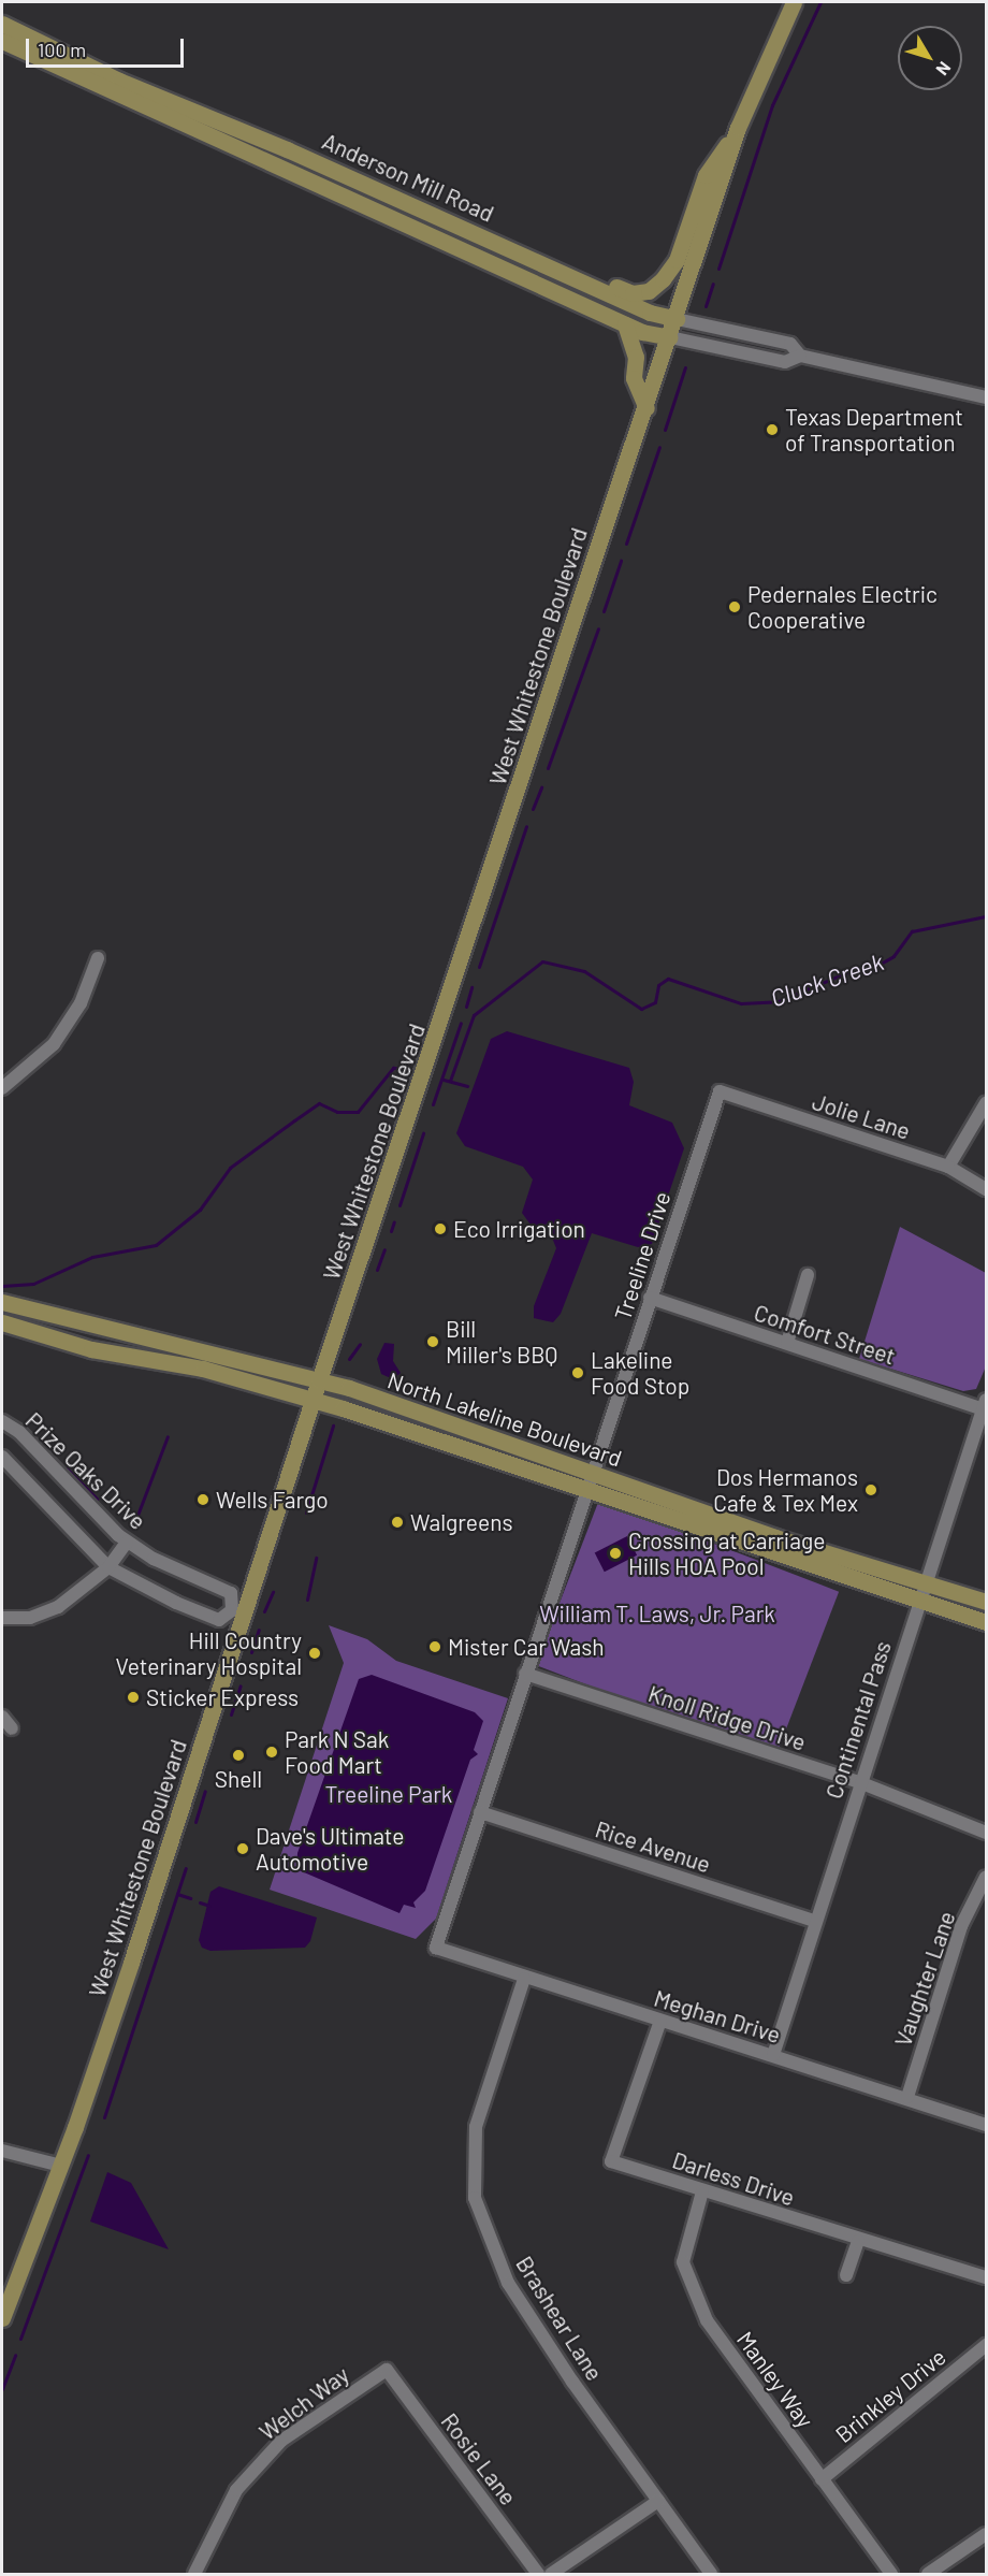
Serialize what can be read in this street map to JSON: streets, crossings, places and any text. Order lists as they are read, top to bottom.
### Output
{
  "streets": {
    "main road": ["Anderson Mill Road", "West Whitestone Boulevard", "North Lakeline Boulevard"],
    "street": [
      "Jolie Lane",
      "Treeline Drive",
      "Comfort Street",
      "Prize Oaks Drive",
      "Knoll Ridge Drive",
      "Continental Pass",
      "Rice Avenue",
      "Vaughter Lane",
      "Meghan Drive",
      "Darless Drive",
      "Brashear Lane",
      "Manley Way",
      "Brinkley Drive",
      "Welch Way",
      "Rosie Lane"
    ]
  },
  "crossings": [
    ["Anderson Mill Road", "West Whitestone Boulevard"],
    ["West Whitestone Boulevard", "North Lakeline Boulevard"],
    ["West Whitestone Boulevard", "Prize Oaks Drive"],
    ["Jolie Lane", "Treeline Drive"],
    ["Treeline Drive", "Comfort Street"],
    ["Treeline Drive", "North Lakeline Boulevard"],
    ["Treeline Drive", "Knoll Ridge Drive"],
    ["Treeline Drive", "Rice Avenue"],
    ["Treeline Drive", "Meghan Drive"],
    ["Comfort Street", "Continental Pass"],
    ["North Lakeline Boulevard", "Continental Pass"],
    ["Knoll Ridge Drive", "Continental Pass"],
    ["Continental Pass", "Rice Avenue"],
    ["Continental Pass", "Meghan Drive"],
    ["Vaughter Lane", "Meghan Drive"],
    ["Meghan Drive", "Darless Drive"],
    ["Meghan Drive", "Brashear Lane"],
    ["Darless Drive", "Manley Way"],
    ["Manley Way", "Brinkley Drive"],
    ["Welch Way", "Rosie Lane"]
  ],
  "water": ["Cluck Creek"],
  "parks": ["William T. Laws, Jr. Park", "Treeline Park"],
  "places": [
    "Texas Department of Transportation",
    "Pedernales Electric Cooperative",
    "Eco Irrigation",
    "Bill Miller's BBQ",
    "Lakeline Food Stop",
    "Dos Hermanos Cafe & Tex Mex",
    "Wells Fargo",
    "Walgreens",
    "Crossing at Carriage Hills HOA Pool",
    "Mister Car Wash",
    "Hill Country Veterinary Hospital",
    "Sticker Express",
    "Park N Sak Food Mart",
    "Shell",
    "Dave's Ultimate Automotive"
  ],
  "scale_bar": "100 m",
  "north": "bottom right"
}
